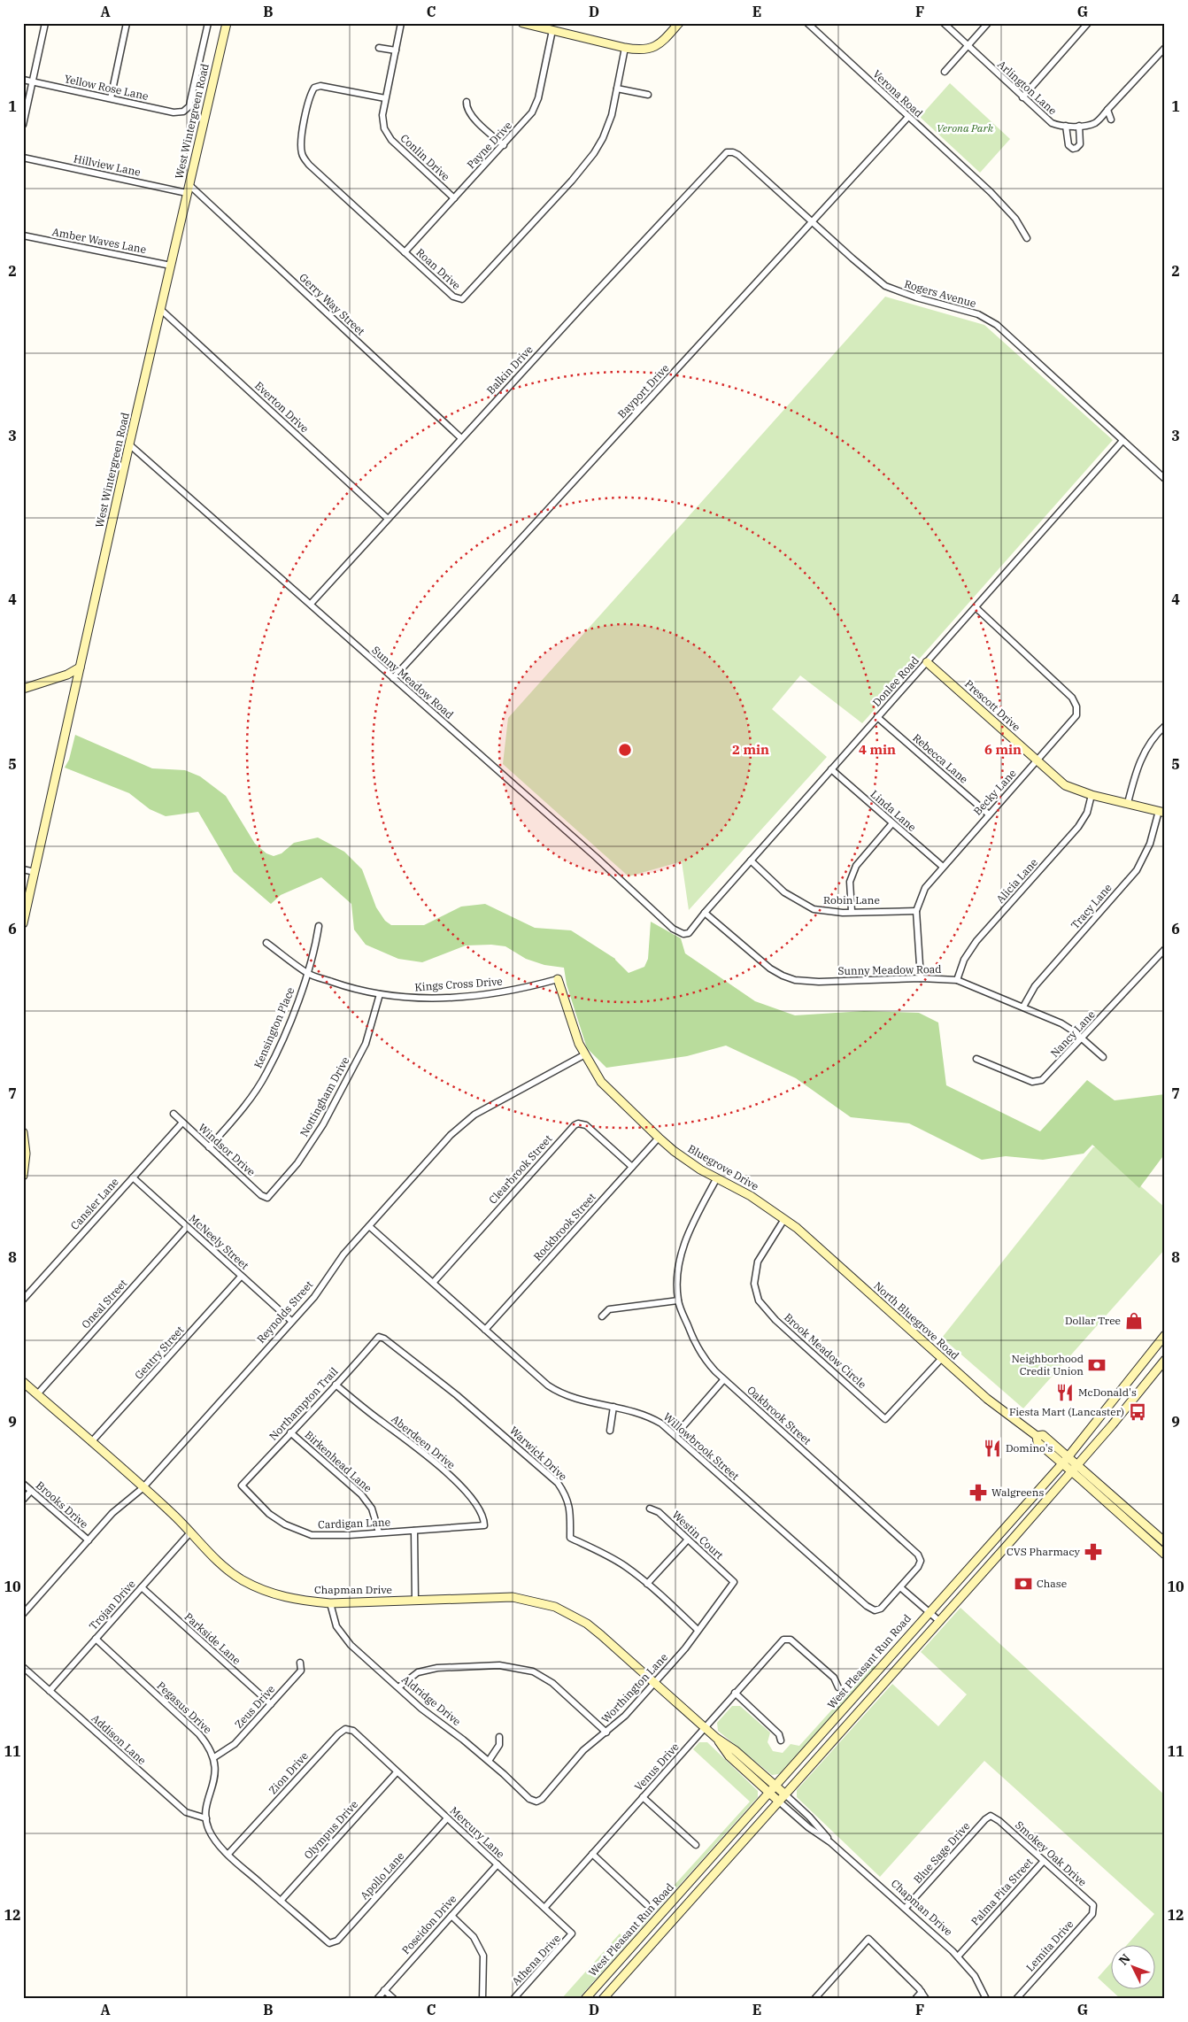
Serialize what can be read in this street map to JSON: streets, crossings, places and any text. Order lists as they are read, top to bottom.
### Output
{
  "streets": {
    "main road": [
      "West Wintergreen Road",
      "Prescott Drive",
      "Bluegrove Drive",
      "North Bluegrove Road",
      "Chapman Drive",
      "West Pleasant Run Road"
    ],
    "street": [
      "Yellow Rose Lane",
      "Arlington Lane",
      "Verona Road",
      "Payne Drive",
      "Conlin Drive",
      "Hillview Lane",
      "Amber Waves Lane",
      "Roan Drive",
      "Rogers Avenue",
      "Gerry Way Street",
      "Balkin Drive",
      "Bayport Drive",
      "Everton Drive",
      "Donlee Road",
      "Sunny Meadow Road",
      "Rebecca Lane",
      "Becky Lane",
      "Linda Lane",
      "Alicia Lane",
      "Robin Lane",
      "Tracy Lane",
      "Kings Cross Drive",
      "Kensington Place",
      "Nancy Lane",
      "Nottingham Drive",
      "Windsor Drive",
      "Clearbrook Street",
      "Cansler Lane",
      "Rockbrook Street",
      "McNeely Street",
      "Oneal Street",
      "Reynolds Street",
      "Brook Meadow Circle",
      "Gentry Street",
      "Northampton Trail",
      "Oakbrook Street",
      "Aberdeen Drive",
      "Willowbrook Street",
      "Warwick Drive",
      "Birkenhead Lane",
      "Brooks Drive",
      "Cardigan Lane",
      "Westin Court",
      "Trojan Drive",
      "Parkside Lane",
      "Worthington Lane",
      "Aldridge Drive",
      "Zeus Drive",
      "Pegasus Drive",
      "Addison Lane",
      "Venus Drive",
      "Zion Drive",
      "Olympus Drive",
      "Mercury Lane",
      "Blue Sage Drive",
      "Smokey Oak Drive",
      "Apollo Lane",
      "Palma Pita Street",
      "Poseidon Drive",
      "Lemita Drive",
      "Athena Drive"
    ]
  },
  "crossings": [
    ["Verona Road", "Bayport Drive"],
    ["West Wintergreen Road", "Hillview Lane"],
    ["West Wintergreen Road", "Amber Waves Lane"],
    ["West Wintergreen Road", "Gerry Way Street"],
    ["West Wintergreen Road", "Everton Drive"],
    ["West Wintergreen Road", "Sunny Meadow Road"],
    ["Payne Drive", "Conlin Drive"],
    ["Payne Drive", "Roan Drive"],
    ["Conlin Drive", "Roan Drive"],
    ["Rogers Avenue", "Balkin Drive"],
    ["Rogers Avenue", "Bayport Drive"],
    ["Rogers Avenue", "Donlee Road"],
    ["Gerry Way Street", "Balkin Drive"],
    ["Balkin Drive", "Everton Drive"],
    ["Balkin Drive", "Sunny Meadow Road"],
    ["Bayport Drive", "Sunny Meadow Road"],
    ["Donlee Road", "Sunny Meadow Road"],
    ["Donlee Road", "Prescott Drive"],
    ["Donlee Road", "Rebecca Lane"],
    ["Donlee Road", "Becky Lane"],
    ["Donlee Road", "Linda Lane"],
    ["Donlee Road", "Robin Lane"],
    ["Sunny Meadow Road", "Becky Lane"],
    ["Sunny Meadow Road", "Alicia Lane"],
    ["Sunny Meadow Road", "Tracy Lane"],
    ["Sunny Meadow Road", "Nancy Lane"],
    ["Prescott Drive", "Becky Lane"],
    ["Prescott Drive", "Alicia Lane"],
    ["Prescott Drive", "Tracy Lane"],
    ["Rebecca Lane", "Becky Lane"],
    ["Becky Lane", "Linda Lane"],
    ["Becky Lane", "Robin Lane"],
    ["Kings Cross Drive", "Kensington Place"],
    ["Kings Cross Drive", "Nottingham Drive"],
    ["Kensington Place", "Windsor Drive"],
    ["Nottingham Drive", "Windsor Drive"],
    ["Windsor Drive", "Cansler Lane"],
    ["Bluegrove Drive", "Rockbrook Street"],
    ["Bluegrove Drive", "Reynolds Street"],
    ["Bluegrove Drive", "North Bluegrove Road"],
    ["Bluegrove Drive", "Brook Meadow Circle"],
    ["Bluegrove Drive", "Oakbrook Street"],
    ["Clearbrook Street", "Rockbrook Street"],
    ["Clearbrook Street", "Willowbrook Street"],
    ["Cansler Lane", "McNeely Street"],
    ["Rockbrook Street", "Willowbrook Street"],
    ["McNeely Street", "Oneal Street"],
    ["McNeely Street", "Reynolds Street"],
    ["McNeely Street", "Gentry Street"],
    ["Oneal Street", "Chapman Drive"],
    ["Reynolds Street", "Willowbrook Street"],
    ["Reynolds Street", "Brooks Drive"],
    ["Reynolds Street", "Chapman Drive"],
    ["North Bluegrove Road", "Brook Meadow Circle"],
    ["North Bluegrove Road", "West Pleasant Run Road"],
    ["Gentry Street", "Chapman Drive"],
    ["Northampton Trail", "Aberdeen Drive"],
    ["Northampton Trail", "Warwick Drive"],
    ["Northampton Trail", "Birkenhead Lane"],
    ["Northampton Trail", "Cardigan Lane"],
    ["Oakbrook Street", "Willowbrook Street"],
    ["Aberdeen Drive", "Cardigan Lane"],
    ["Warwick Drive", "Worthington Lane"],
    ["Birkenhead Lane", "Cardigan Lane"],
    ["Westin Court", "Worthington Lane"],
    ["Chapman Drive", "Trojan Drive"],
    ["Chapman Drive", "West Pleasant Run Road"],
    ["Chapman Drive", "Worthington Lane"],
    ["Chapman Drive", "Aldridge Drive"],
    ["Chapman Drive", "Venus Drive"],
    ["Chapman Drive", "Blue Sage Drive"],
    ["Chapman Drive", "Palma Pita Street"],
    ["Trojan Drive", "Parkside Lane"],
    ["Trojan Drive", "Pegasus Drive"],
    ["Trojan Drive", "Addison Lane"],
    ["Parkside Lane", "Zeus Drive"],
    ["Worthington Lane", "Aldridge Drive"],
    ["Zeus Drive", "Pegasus Drive"],
    ["Venus Drive", "Mercury Lane"],
    ["Zion Drive", "Mercury Lane"],
    ["Olympus Drive", "Mercury Lane"],
    ["Olympus Drive", "Apollo Lane"],
    ["Mercury Lane", "Apollo Lane"],
    ["Mercury Lane", "Poseidon Drive"],
    ["Mercury Lane", "Athena Drive"],
    ["Blue Sage Drive", "Smokey Oak Drive"],
    ["Smokey Oak Drive", "Palma Pita Street"],
    ["Smokey Oak Drive", "Lemita Drive"]
  ],
  "parks": ["Verona Park"],
  "places": {
    "shop": ["Dollar Tree"],
    "bank": ["Neighborhood Credit Union", "Chase"],
    "restaurant": ["McDonald's", "Domino's"],
    "bus stop": ["Fiesta Mart (Lancaster)"],
    "pharmacy": ["Walgreens", "CVS Pharmacy"]
  },
  "north": "top left",
  "grid": {
    "columns": [
      "A",
      "B",
      "C",
      "D",
      "E",
      "F",
      "G"
    ],
    "rows": [
      "1",
      "2",
      "3",
      "4",
      "5",
      "6",
      "7",
      "8",
      "9",
      "10",
      "11",
      "12"
    ]
  },
  "rings": ["2 min", "4 min", "6 min"]
}
